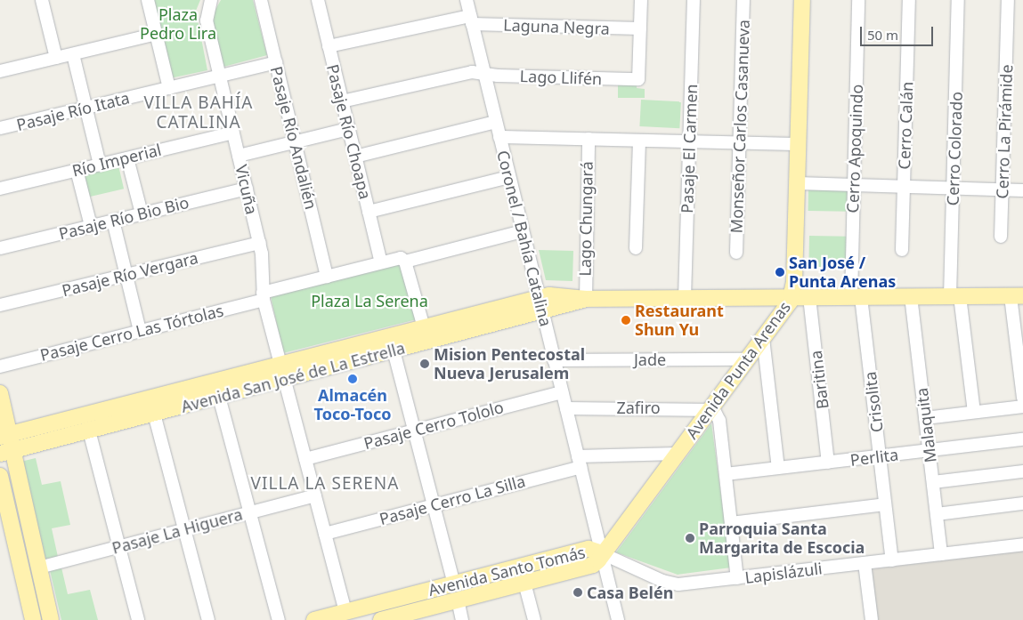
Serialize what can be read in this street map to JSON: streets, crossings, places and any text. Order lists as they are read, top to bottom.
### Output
{
  "streets": {
    "main road": ["Avenida Punta Arenas", "Avenida San José de La Estrella", "Avenida Santo Tomás"],
    "street": [
      "Laguna Negra",
      "Lago Llifén",
      "Pasaje Río Itata",
      "Cerro Calán",
      "Monseñor Carlos Casanueva",
      "Pasaje Río Choapa",
      "Cerro La Pirámide",
      "Pasaje Río Andalién",
      "Pasaje El Carmen",
      "Cerro Apoquindo",
      "Cerro Colorado",
      "Río Imperial",
      "Vicuña",
      "Pasaje Río Bio Bio",
      "Lago Chungará",
      "Coronel / Bahía Catalina",
      "Pasaje Río Vergara",
      "Pasaje Cerro Las Tórtolas",
      "Jade",
      "Baritina",
      "Crisolita",
      "Zafiro",
      "Pasaje Cerro Tololo",
      "Malaquita",
      "Perlita",
      "Pasaje Cerro La Silla",
      "Pasaje La Higuera",
      "Lapislázuli"
    ]
  },
  "crossings": [
    ["Laguna Negra", "Lago Llifén"],
    ["Laguna Negra", "Coronel / Bahía Catalina"],
    ["Lago Llifén", "Pasaje Río Choapa"],
    ["Lago Llifén", "Coronel / Bahía Catalina"],
    ["Pasaje Río Itata", "Pasaje Río Andalién"],
    ["Pasaje Río Itata", "Vicuña"],
    ["Pasaje Río Choapa", "Pasaje Cerro Las Tórtolas"],
    ["Pasaje Río Andalién", "Pasaje Cerro Las Tórtolas"],
    ["Pasaje El Carmen", "Avenida San José de La Estrella"],
    ["Cerro Apoquindo", "Avenida San José de La Estrella"],
    ["Cerro Apoquindo", "Crisolita"],
    ["Cerro Colorado", "Avenida San José de La Estrella"],
    ["Río Imperial", "Vicuña"],
    ["Vicuña", "Pasaje Río Bio Bio"],
    ["Vicuña", "Pasaje Río Vergara"],
    ["Vicuña", "Pasaje Cerro Las Tórtolas"],
    ["Vicuña", "Avenida San José de La Estrella"],
    ["Vicuña", "Pasaje Cerro Tololo"],
    ["Vicuña", "Pasaje Cerro La Silla"],
    ["Vicuña", "Pasaje La Higuera"],
    ["Vicuña", "Avenida Santo Tomás"],
    ["Lago Chungará", "Avenida San José de La Estrella"],
    ["Coronel / Bahía Catalina", "Pasaje Cerro Las Tórtolas"],
    ["Coronel / Bahía Catalina", "Jade"],
    ["Coronel / Bahía Catalina", "Avenida Punta Arenas"],
    ["Coronel / Bahía Catalina", "Avenida San José de La Estrella"],
    ["Coronel / Bahía Catalina", "Zafiro"],
    ["Coronel / Bahía Catalina", "Pasaje Cerro Tololo"],
    ["Coronel / Bahía Catalina", "Pasaje Cerro La Silla"],
    ["Coronel / Bahía Catalina", "Avenida Santo Tomás"],
    ["Coronel / Bahía Catalina", "Lapislázuli"],
    ["Jade", "Avenida Punta Arenas"],
    ["Avenida Punta Arenas", "Avenida San José de La Estrella"],
    ["Avenida Punta Arenas", "Zafiro"],
    ["Avenida Punta Arenas", "Pasaje Cerro La Silla"],
    ["Avenida Punta Arenas", "Avenida Santo Tomás"],
    ["Avenida Punta Arenas", "Lapislázuli"],
    ["Avenida San José de La Estrella", "Baritina"],
    ["Avenida San José de La Estrella", "Crisolita"],
    ["Avenida San José de La Estrella", "Malaquita"],
    ["Baritina", "Perlita"],
    ["Crisolita", "Perlita"],
    ["Crisolita", "Lapislázuli"],
    ["Malaquita", "Perlita"],
    ["Malaquita", "Lapislázuli"],
    ["Avenida Santo Tomás", "Lapislázuli"]
  ],
  "districts": ["VILLA BAHÍA CATALINA", "VILLA LA SERENA"],
  "parks": ["Plaza Pedro Lira", "Plaza La Serena"],
  "places": [
    "San José / Punta Arenas",
    "Restaurant Shun Yu",
    "Mision Pentecostal Nueva Jerusalem",
    "Almacén Toco-Toco",
    "Parroquia Santa Margarita de Escocia",
    "Casa Belén"
  ],
  "scale_bar": "50 m"
}
